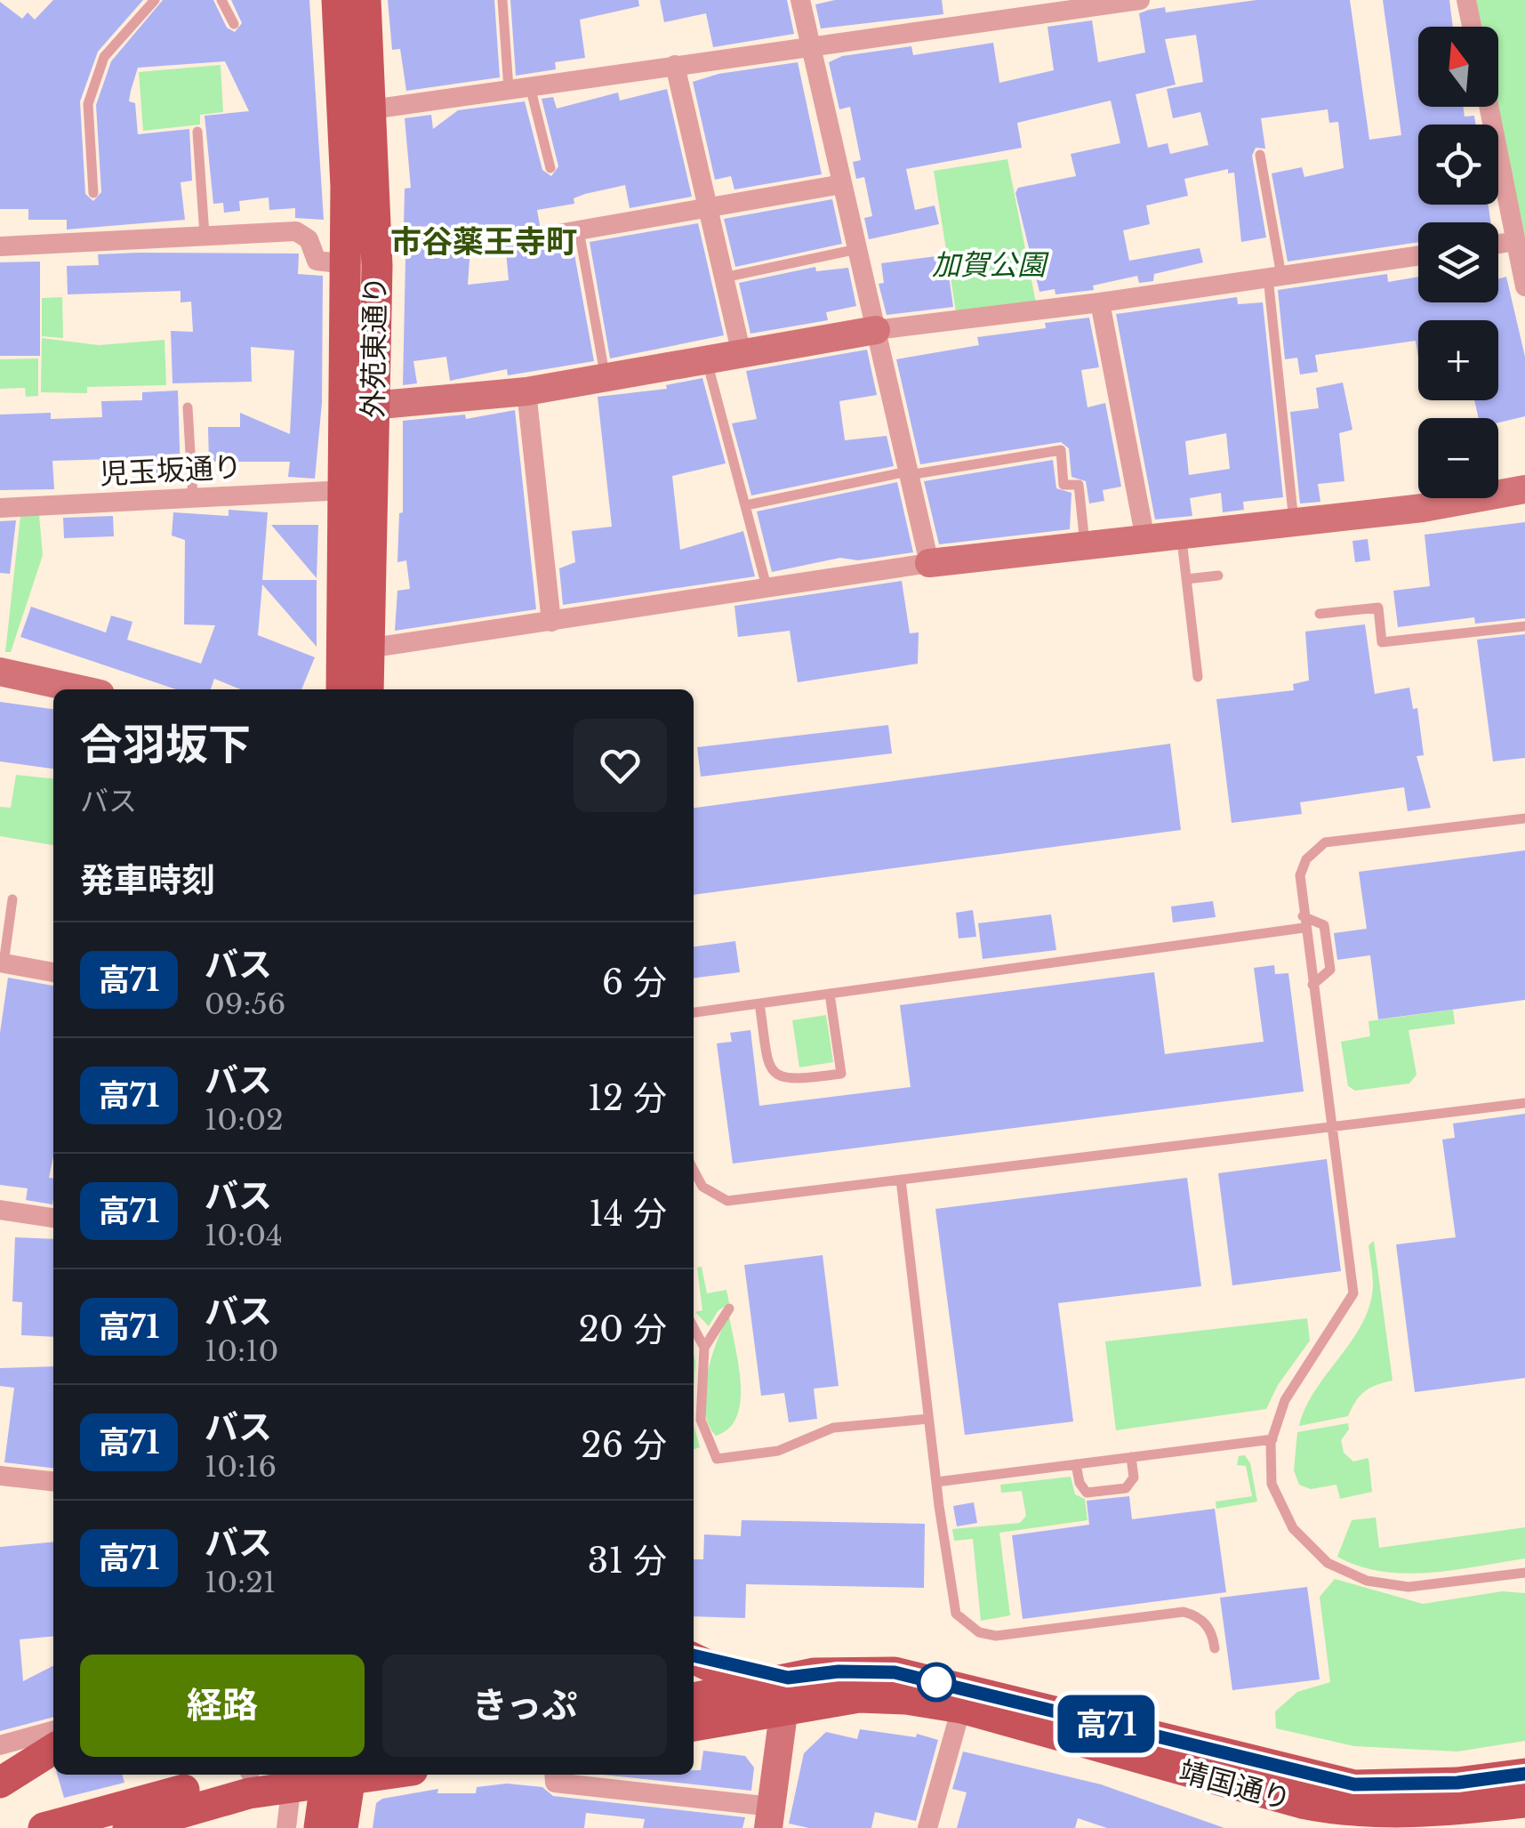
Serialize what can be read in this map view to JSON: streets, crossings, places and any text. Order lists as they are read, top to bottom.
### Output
{
  "streets": {
    "main road": ["外苑東通り", "靖国通り"],
    "street": ["児玉坂通り"]
  },
  "crossings": [
    ["外苑東通り", "児玉坂通り"]
  ],
  "districts": ["市谷薬王寺町"],
  "parks": ["加賀公園"],
  "lines": ["bus line 高71"],
  "north": "top",
  "page": {
    "on_map": "高71",
    "map_buttons": ["+", "−"],
    "heading": [
      ["合羽坂下", "バス"],
      "発車時刻"
    ],
    "list": [
      {
        "mark": "高71",
        "name": "バス",
        "note": "09:56",
        "value": "6 分"
      },
      {
        "mark": "高71",
        "name": "バス",
        "note": "10:02",
        "value": "12 分"
      },
      {
        "mark": "高71",
        "name": "バス",
        "note": "10:04",
        "value": "14 分"
      },
      {
        "mark": "高71",
        "name": "バス",
        "note": "10:10",
        "value": "20 分"
      },
      {
        "mark": "高71",
        "name": "バス",
        "note": "10:16",
        "value": "26 分"
      },
      {
        "mark": "高71",
        "name": "バス",
        "note": "10:21",
        "value": "31 分"
      }
    ],
    "buttons": ["経路", "きっぷ"]
  }
}
